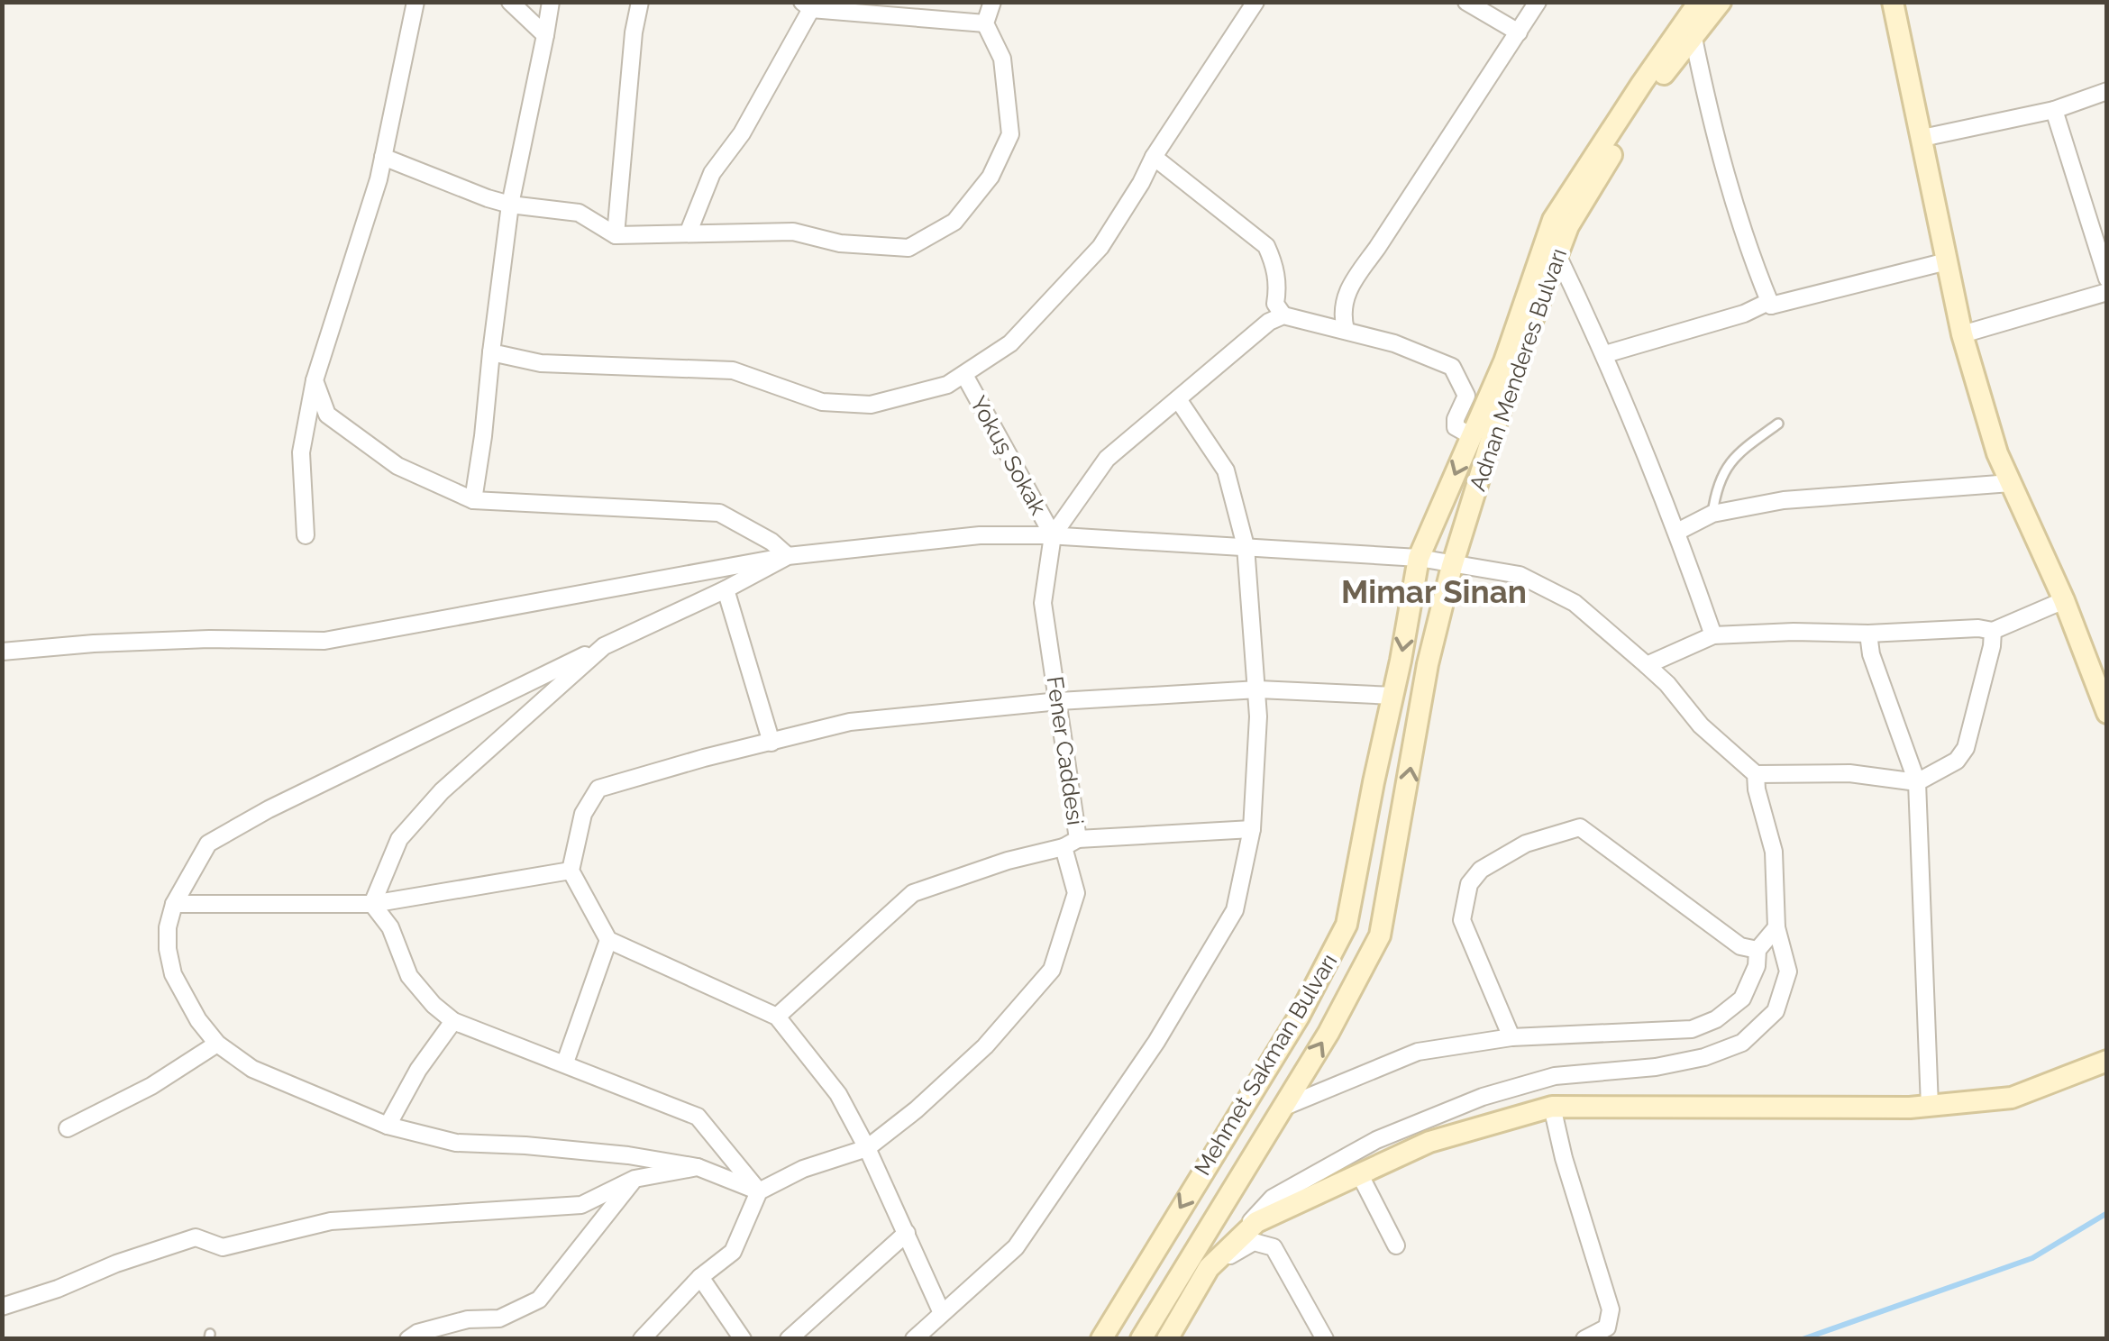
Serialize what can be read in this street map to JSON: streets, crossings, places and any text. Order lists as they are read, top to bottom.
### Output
{
  "streets": {
    "main road": ["Adnan Menderes Bulvarı", "Mehmet Sakman Bulvarı"],
    "street": ["Yokuş Sokak", "Fener Caddesi"]
  },
  "crossings": [
    ["Adnan Menderes Bulvarı", "Mehmet Sakman Bulvarı"],
    ["Yokuş Sokak", "Fener Caddesi"]
  ],
  "districts": ["Mimar Sinan"]
}
